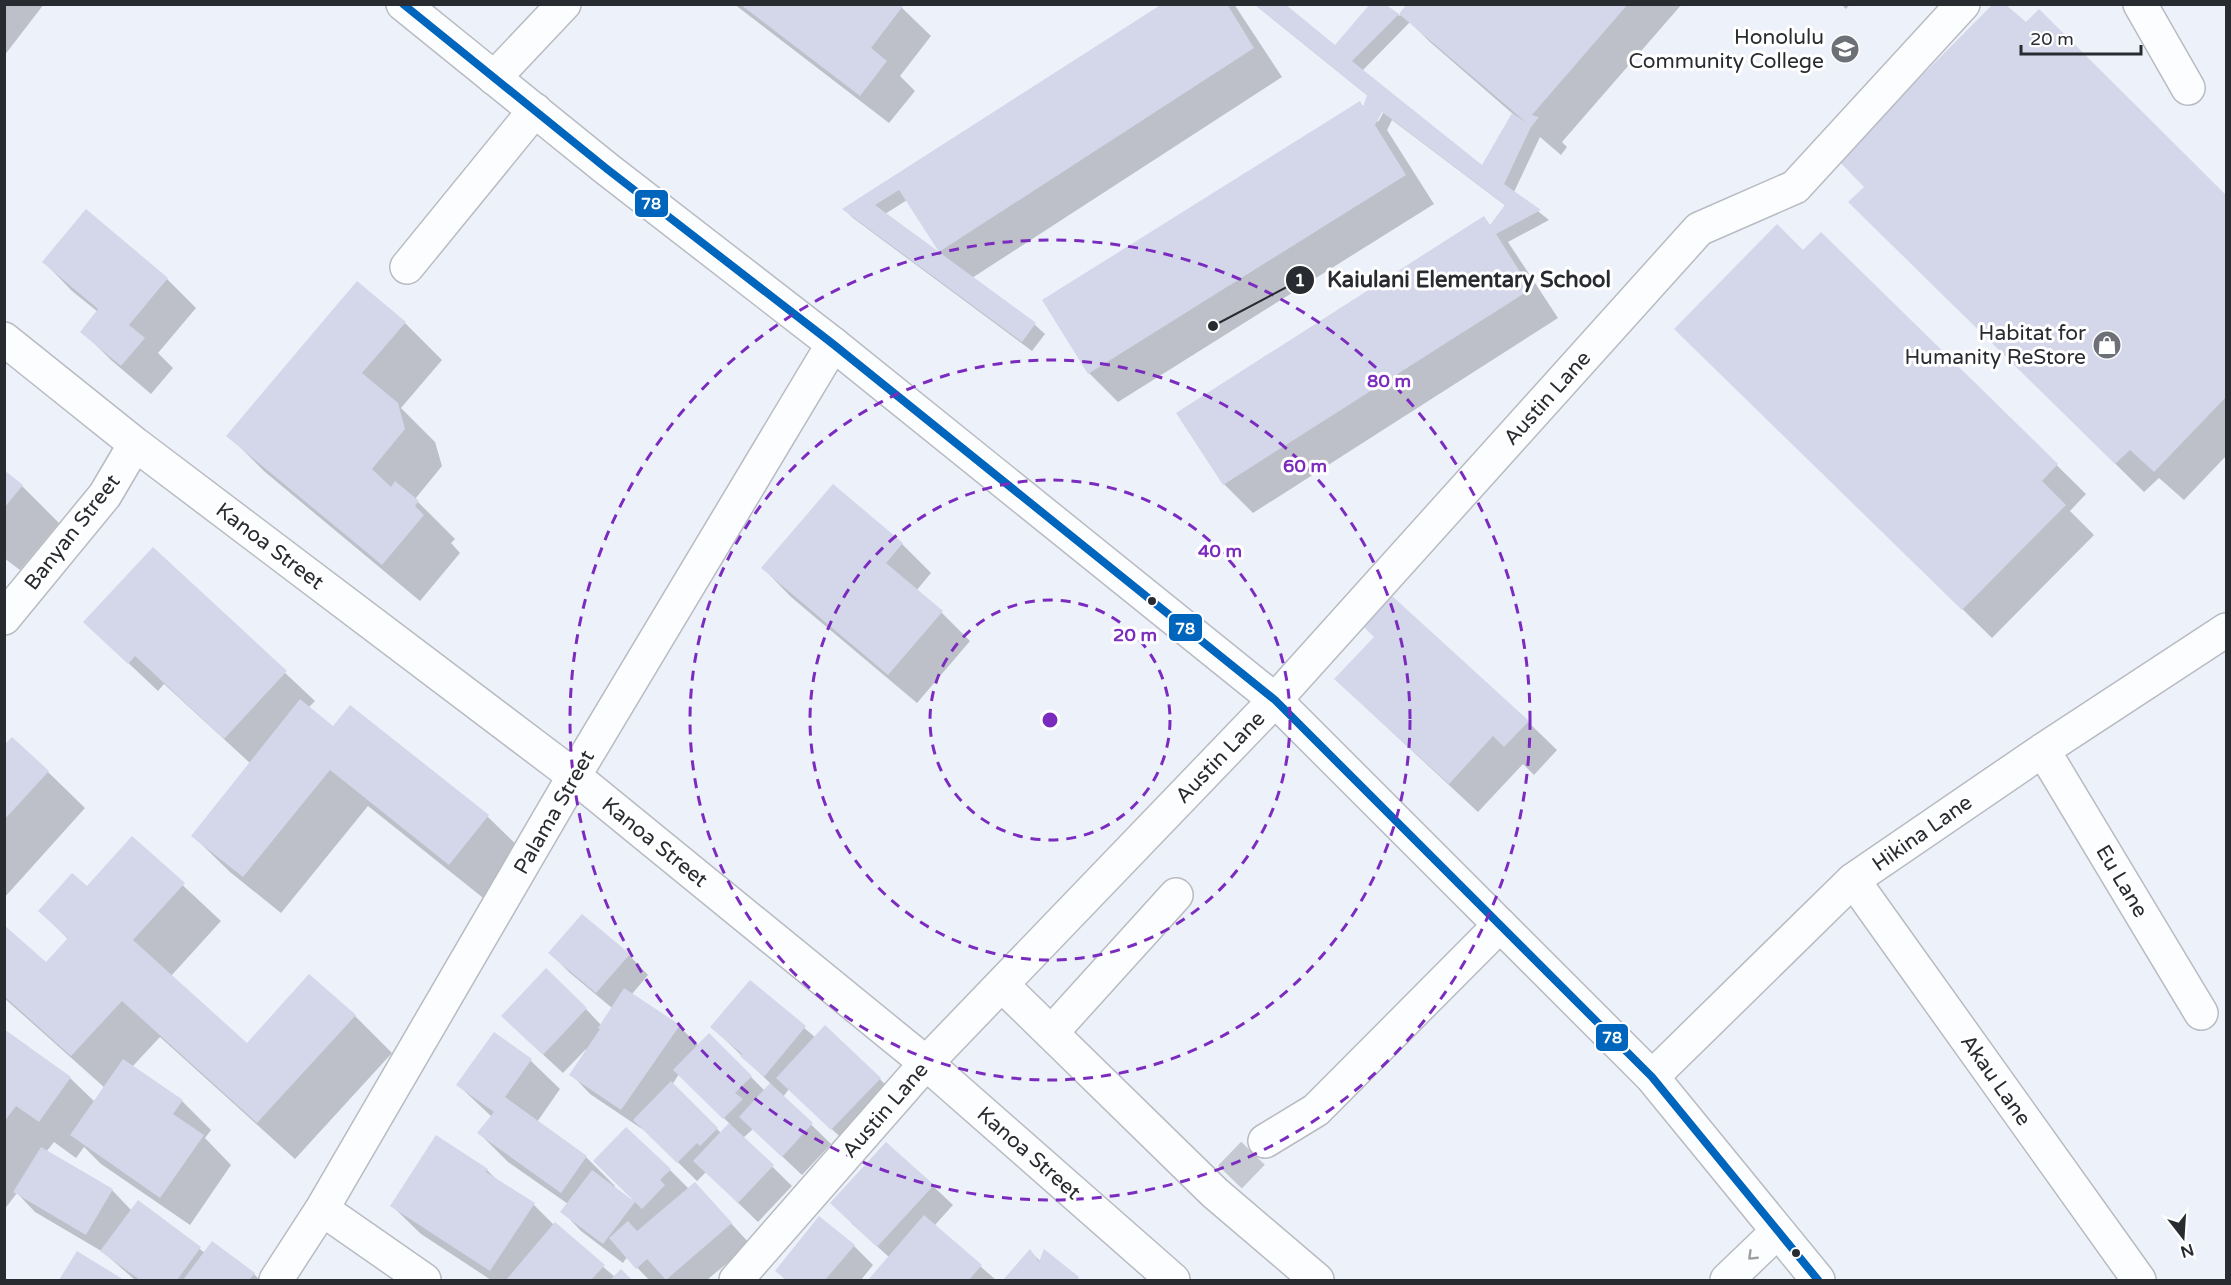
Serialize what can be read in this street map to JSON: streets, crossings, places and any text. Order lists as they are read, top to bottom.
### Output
{
  "streets": {
    "street": [
      "Austin Lane",
      "Banyan Street",
      "Kanoa Street",
      "Palama Street",
      "Hikina Lane",
      "Eu Lane",
      "Akau Lane"
    ]
  },
  "crossings": [
    ["Austin Lane", "Kanoa Street"],
    ["Banyan Street", "Kanoa Street"],
    ["Kanoa Street", "Palama Street"],
    ["Hikina Lane", "Eu Lane"],
    ["Hikina Lane", "Akau Lane"]
  ],
  "places": {
    "school or university": ["Honolulu Community College"],
    "other": ["Kaiulani Elementary School"],
    "shop": ["Habitat for Humanity ReStore"]
  },
  "lines": ["transit line 78"],
  "scale_bar": "20 m",
  "north": "bottom",
  "rings": [
    "80 m",
    "60 m",
    "40 m",
    "20 m"
  ]
}
